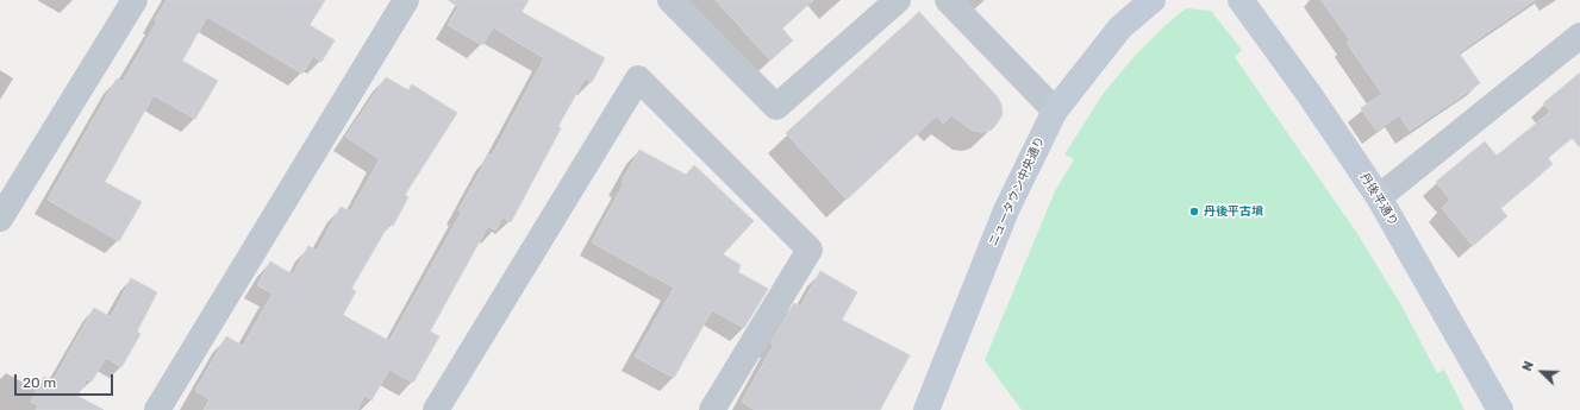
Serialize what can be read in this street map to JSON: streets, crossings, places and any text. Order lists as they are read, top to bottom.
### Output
{
  "streets": {
    "street": ["ニュータウン中央通り", "丹後平通り"]
  },
  "places": ["丹後平古墳"],
  "scale_bar": "20 m",
  "north": "top left"
}
